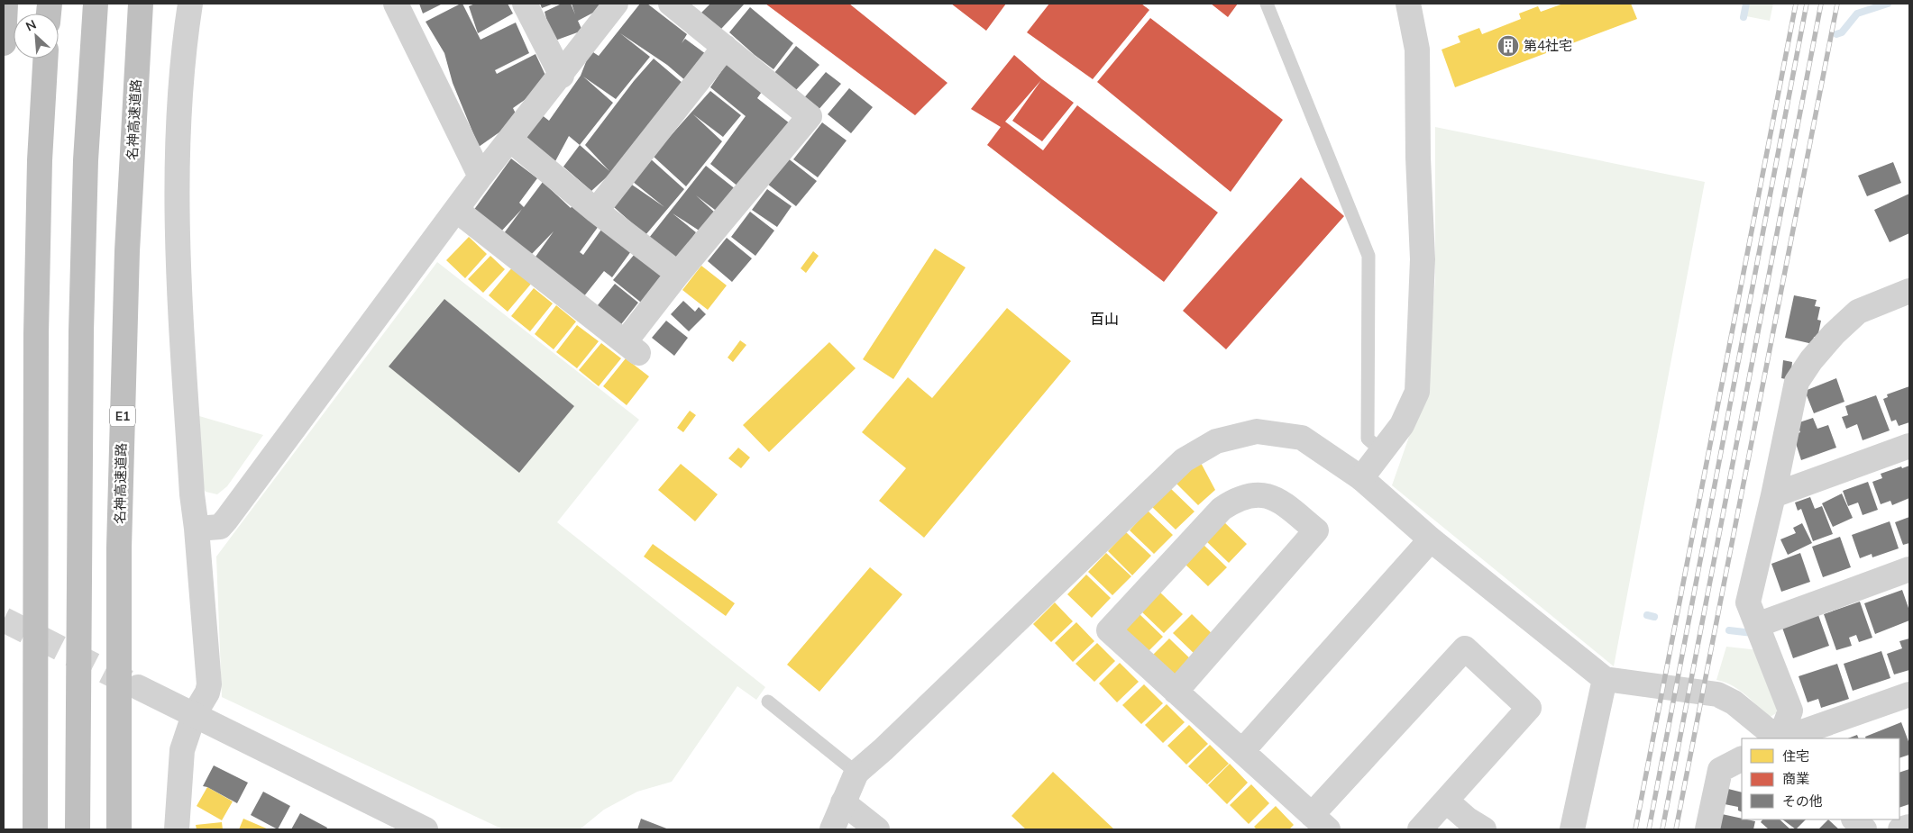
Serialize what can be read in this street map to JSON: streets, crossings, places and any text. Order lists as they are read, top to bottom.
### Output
{
  "streets": {
    "highway": ["名神高速道路", "E1"]
  },
  "districts": ["百山"],
  "places": {
    "building": ["第4社宅"]
  },
  "legend": ["住宅", "商業", "その他"],
  "north": "top left"
}
